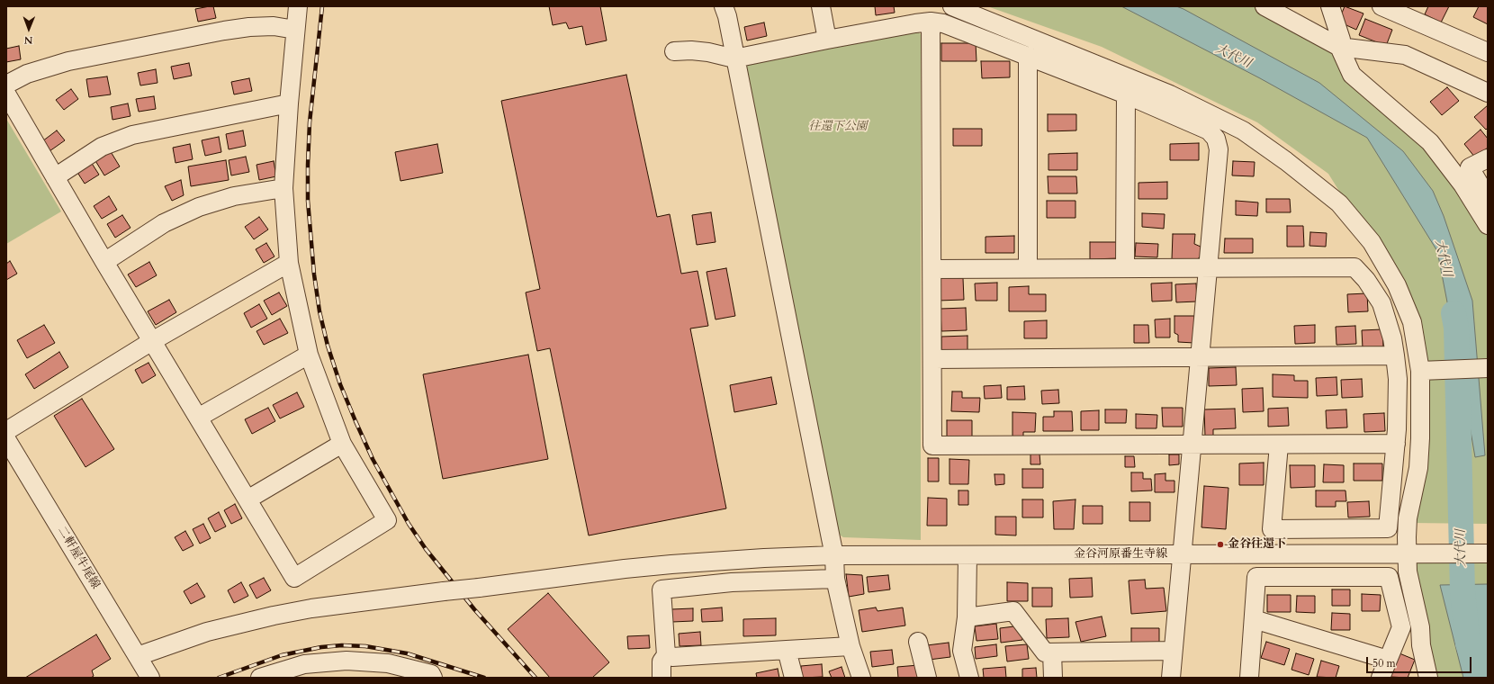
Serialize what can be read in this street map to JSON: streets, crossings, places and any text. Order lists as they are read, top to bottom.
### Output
{
  "streets": {
    "street": ["金谷河原番生寺線", "二軒屋牛尾線"]
  },
  "crossings": [
    ["金谷河原番生寺線", "二軒屋牛尾線"]
  ],
  "water": ["大代川"],
  "parks": ["往還下公園"],
  "places": ["金谷往還下"],
  "scale_bar": "50 m",
  "north": "bottom"
}
